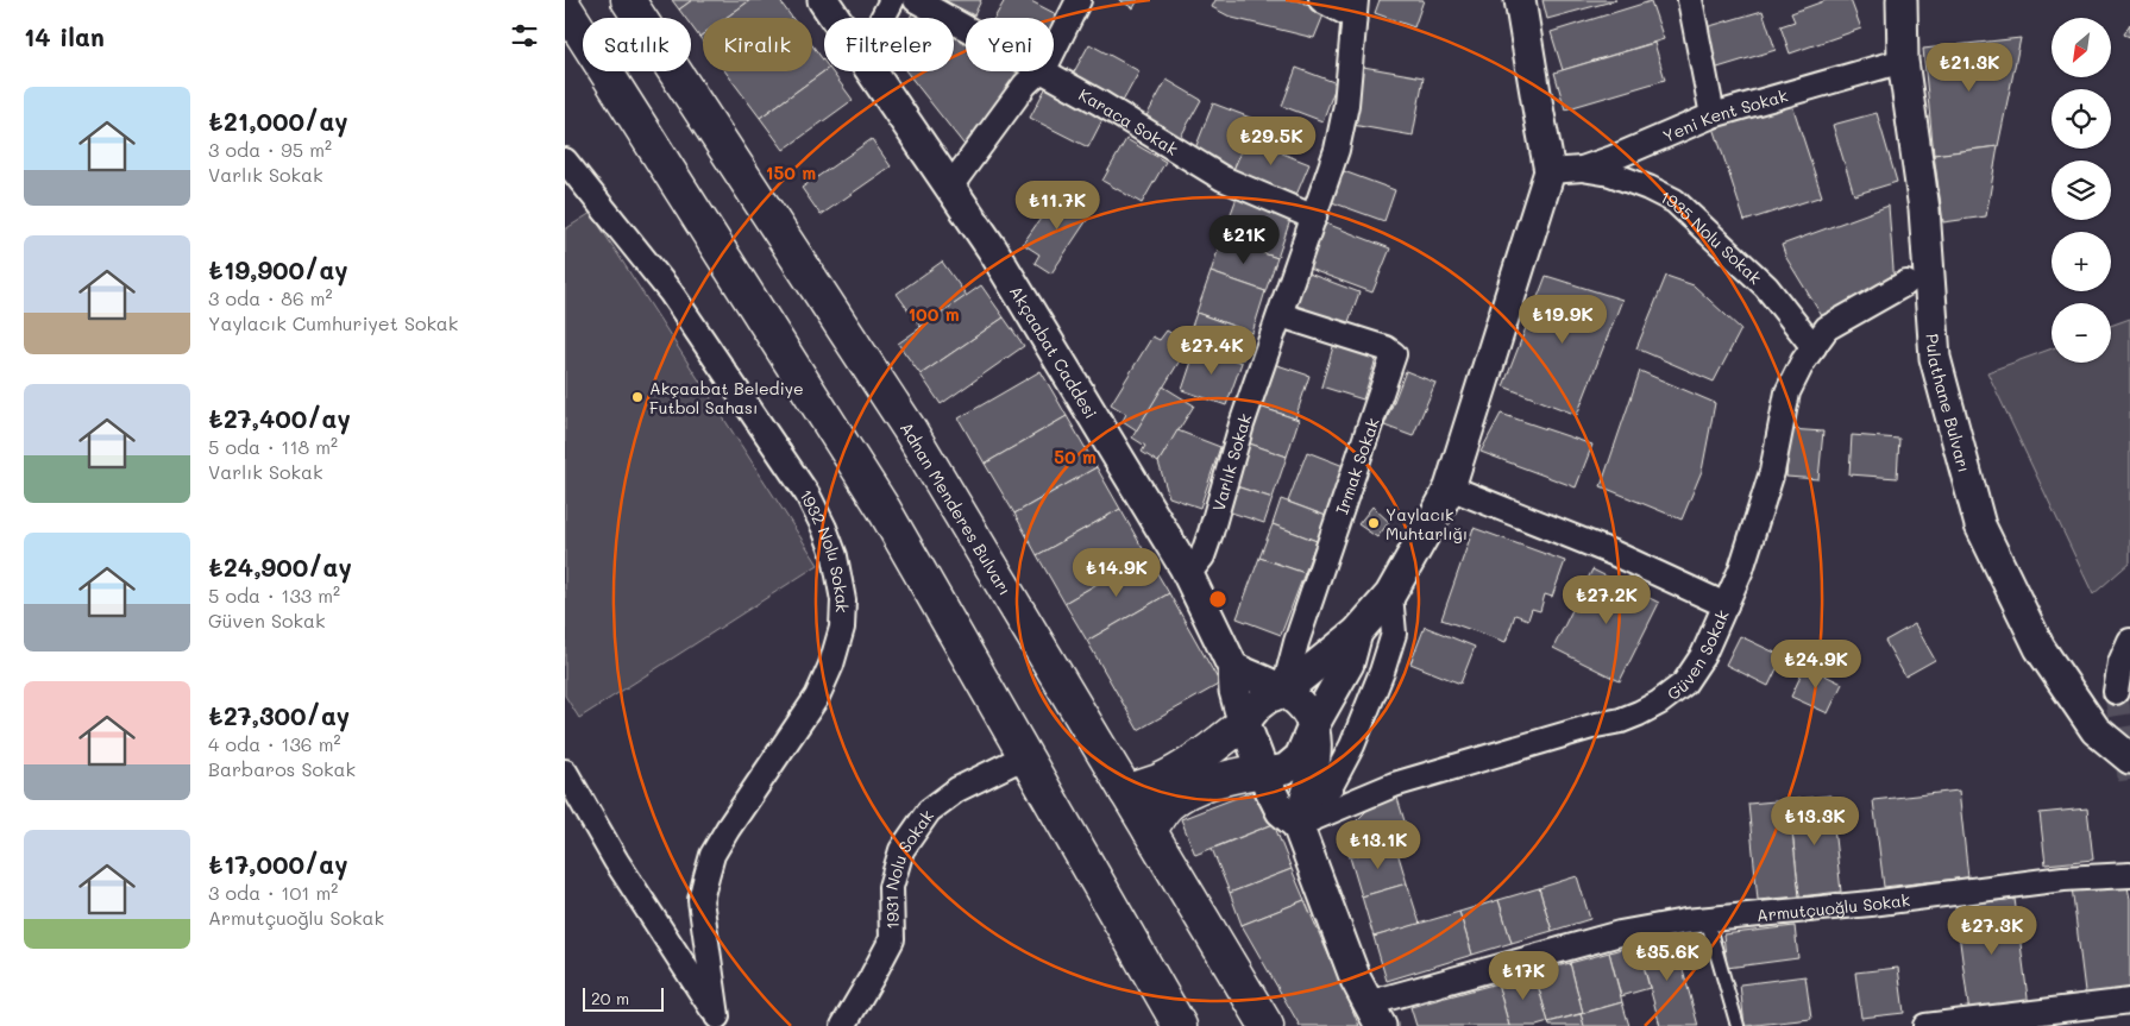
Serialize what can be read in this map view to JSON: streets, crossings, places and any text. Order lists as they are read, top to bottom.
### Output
{
  "streets": {
    "highway": ["Adnan Menderes Bulvarı"],
    "street": [
      "Yeni Kent Sokak",
      "Karaca Sokak",
      "1935 Nolu Sokak",
      "Akçaabat Caddesi",
      "Pulathane Bulvarı",
      "Varlık Sokak",
      "Irmak Sokak",
      "1932 Nolu Sokak",
      "Güven Sokak",
      "1931 Nolu Sokak",
      "Armutçuoğlu Sokak"
    ]
  },
  "crossings": [
    ["Yeni Kent Sokak", "1935 Nolu Sokak"],
    ["Yeni Kent Sokak", "Pulathane Bulvarı"],
    ["Karaca Sokak", "Varlık Sokak"],
    ["1935 Nolu Sokak", "Güven Sokak"],
    ["Akçaabat Caddesi", "Varlık Sokak"],
    ["Akçaabat Caddesi", "Irmak Sokak"],
    ["Akçaabat Caddesi", "Güven Sokak"],
    ["Akçaabat Caddesi", "Armutçuoğlu Sokak"],
    ["Varlık Sokak", "Irmak Sokak"]
  ],
  "places": ["Akçaabat Belediye Futbol Sahası", "Yaylacık Muhtarlığı"],
  "scale_bar": "20 m",
  "north": "bottom left",
  "page": {
    "heading": "14 ilan",
    "map_buttons": ["+", "−"],
    "chip": [
      "Satılık",
      "Kiralık",
      "Filtreler",
      "Yeni"
    ],
    "price": [
      "₺21.3K",
      "₺29.5K",
      "₺11.7K",
      "₺21K",
      "₺19.9K",
      "₺27.4K",
      "₺14.9K",
      "₺27.2K",
      "₺24.9K",
      "₺13.3K",
      "₺13.1K",
      "₺27.3K",
      "₺35.6K",
      "₺17K"
    ],
    "list": [
      {
        "name": "₺21,000/ay",
        "note": "3 oda · 95 m² · Varlık Sokak"
      },
      {
        "name": "₺19,900/ay",
        "note": "3 oda · 86 m² · Yaylacık Cumhuriyet Sokak"
      },
      {
        "name": "₺27,400/ay",
        "note": "5 oda · 118 m² · Varlık Sokak"
      },
      {
        "name": "₺24,900/ay",
        "note": "5 oda · 133 m² · Güven Sokak"
      },
      {
        "name": "₺27,300/ay",
        "note": "4 oda · 136 m² · Barbaros Sokak"
      },
      {
        "name": "₺17,000/ay",
        "note": "3 oda · 101 m² · Armutçuoğlu Sokak"
      }
    ],
    "scale": "20 m"
  },
  "rings": ["150 m", "100 m", "50 m"]
}
